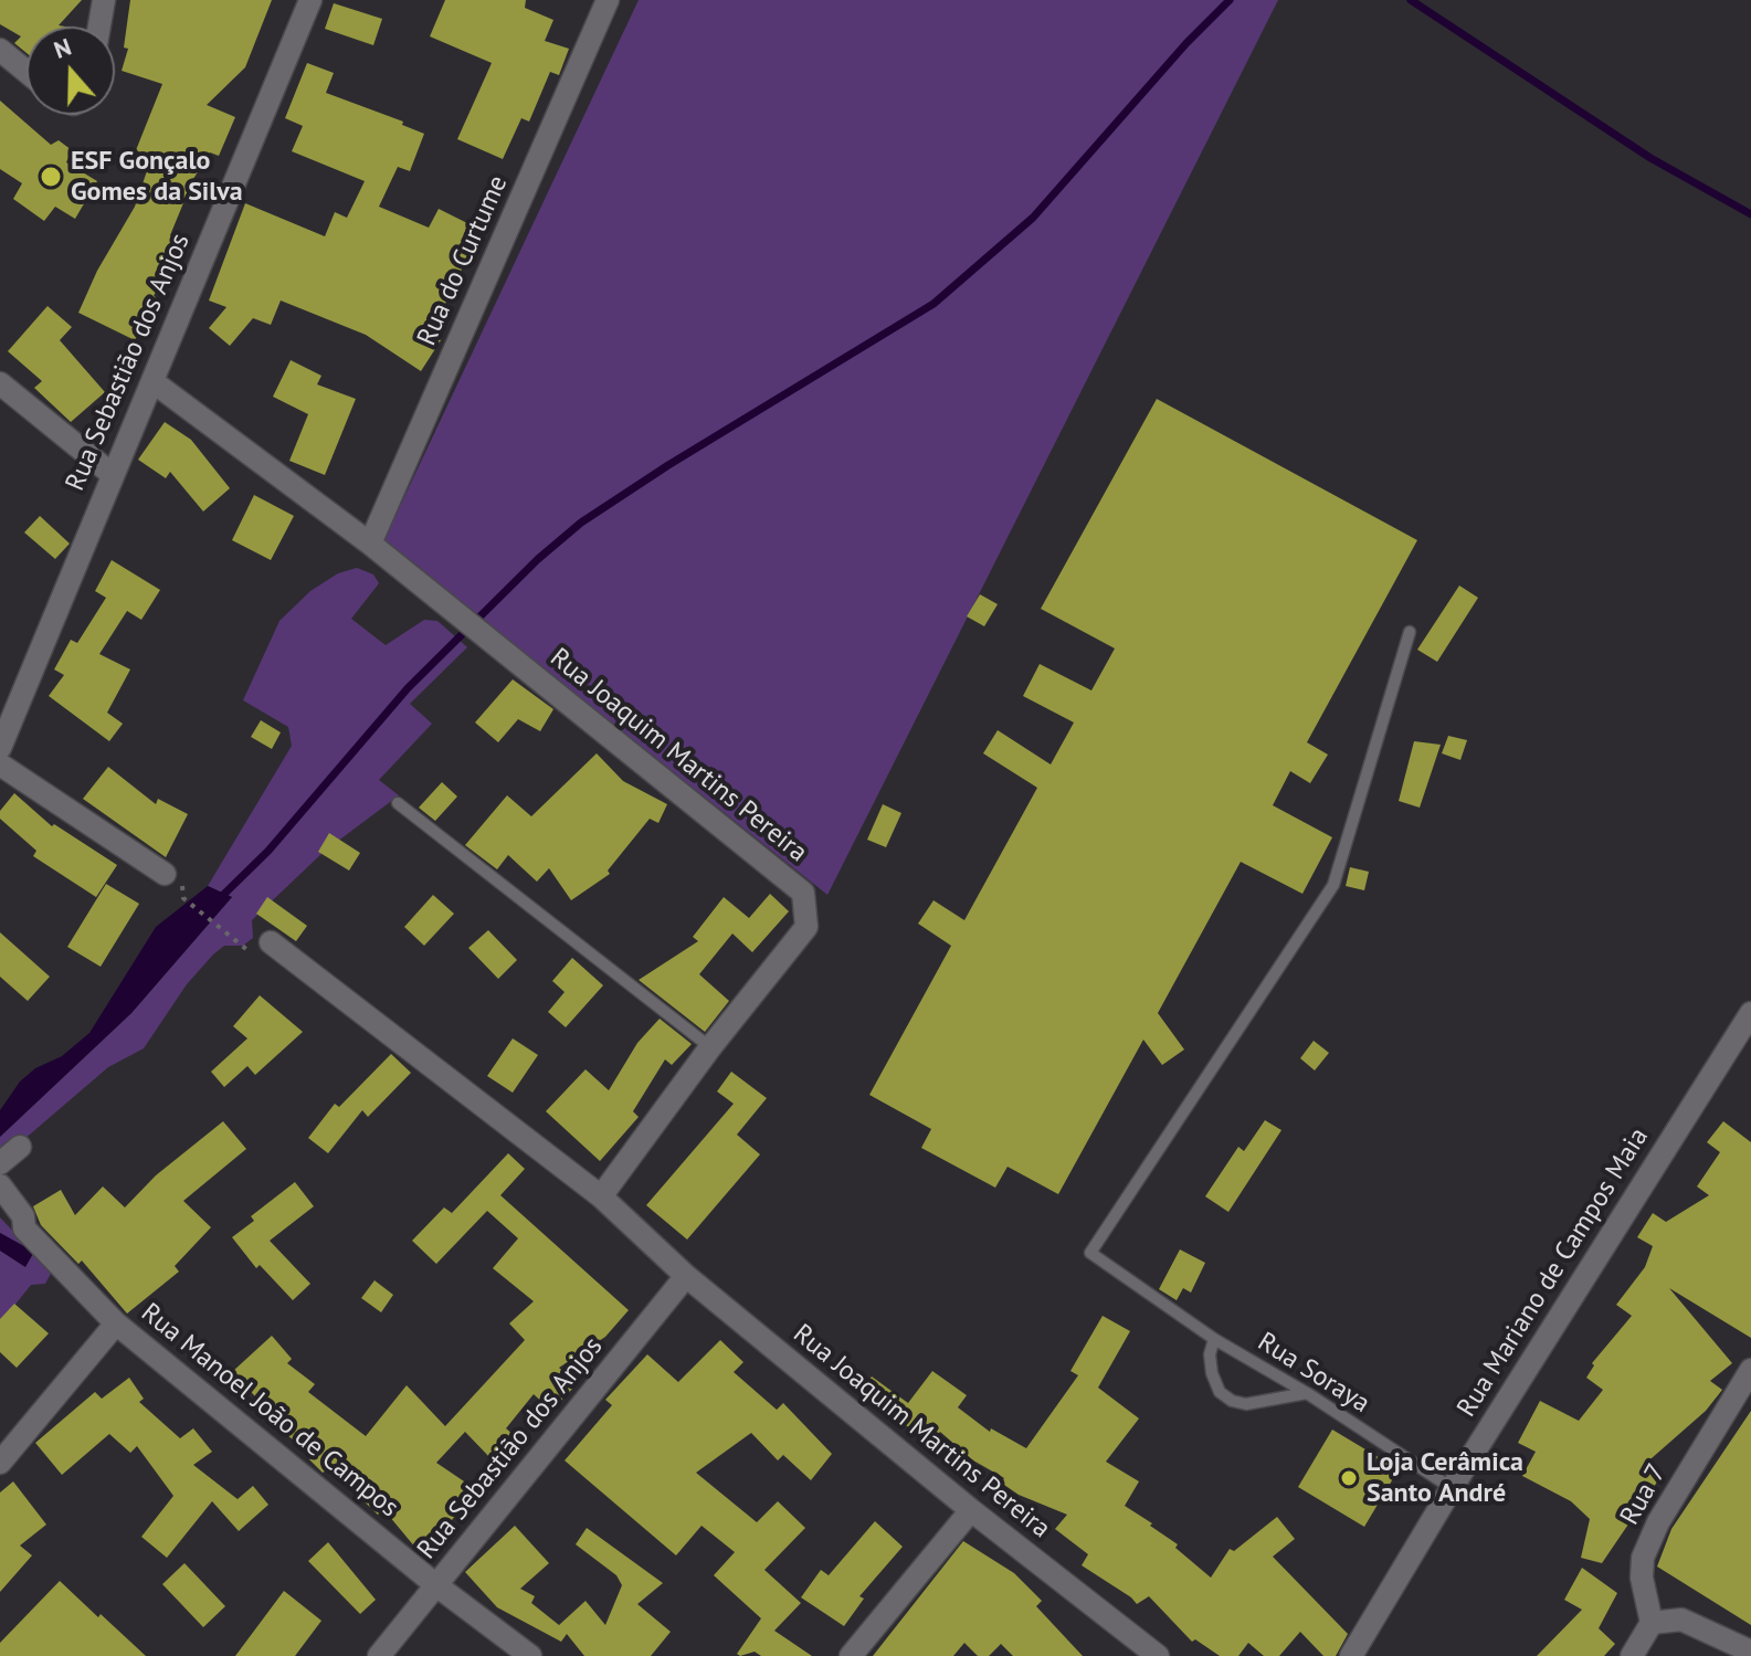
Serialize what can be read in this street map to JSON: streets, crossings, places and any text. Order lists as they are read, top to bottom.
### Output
{
  "streets": {
    "street": [
      "Rua do Curtume",
      "Rua Sebastião dos Anjos",
      "Rua Joaquim Martins Pereira",
      "Rua Mariano de Campos Maia",
      "Rua Manoel João de Campos",
      "Rua 7"
    ],
    "lane": ["Rua Soraya"]
  },
  "crossings": [
    ["Rua do Curtume", "Rua Joaquim Martins Pereira"],
    ["Rua Sebastião dos Anjos", "Rua Joaquim Martins Pereira"],
    ["Rua Sebastião dos Anjos", "Rua Manoel João de Campos"],
    ["Rua Mariano de Campos Maia", "Rua Soraya"]
  ],
  "places": ["ESF Gonçalo Gomes da Silva", "Loja Cerâmica Santo André"],
  "north": "top"
}
